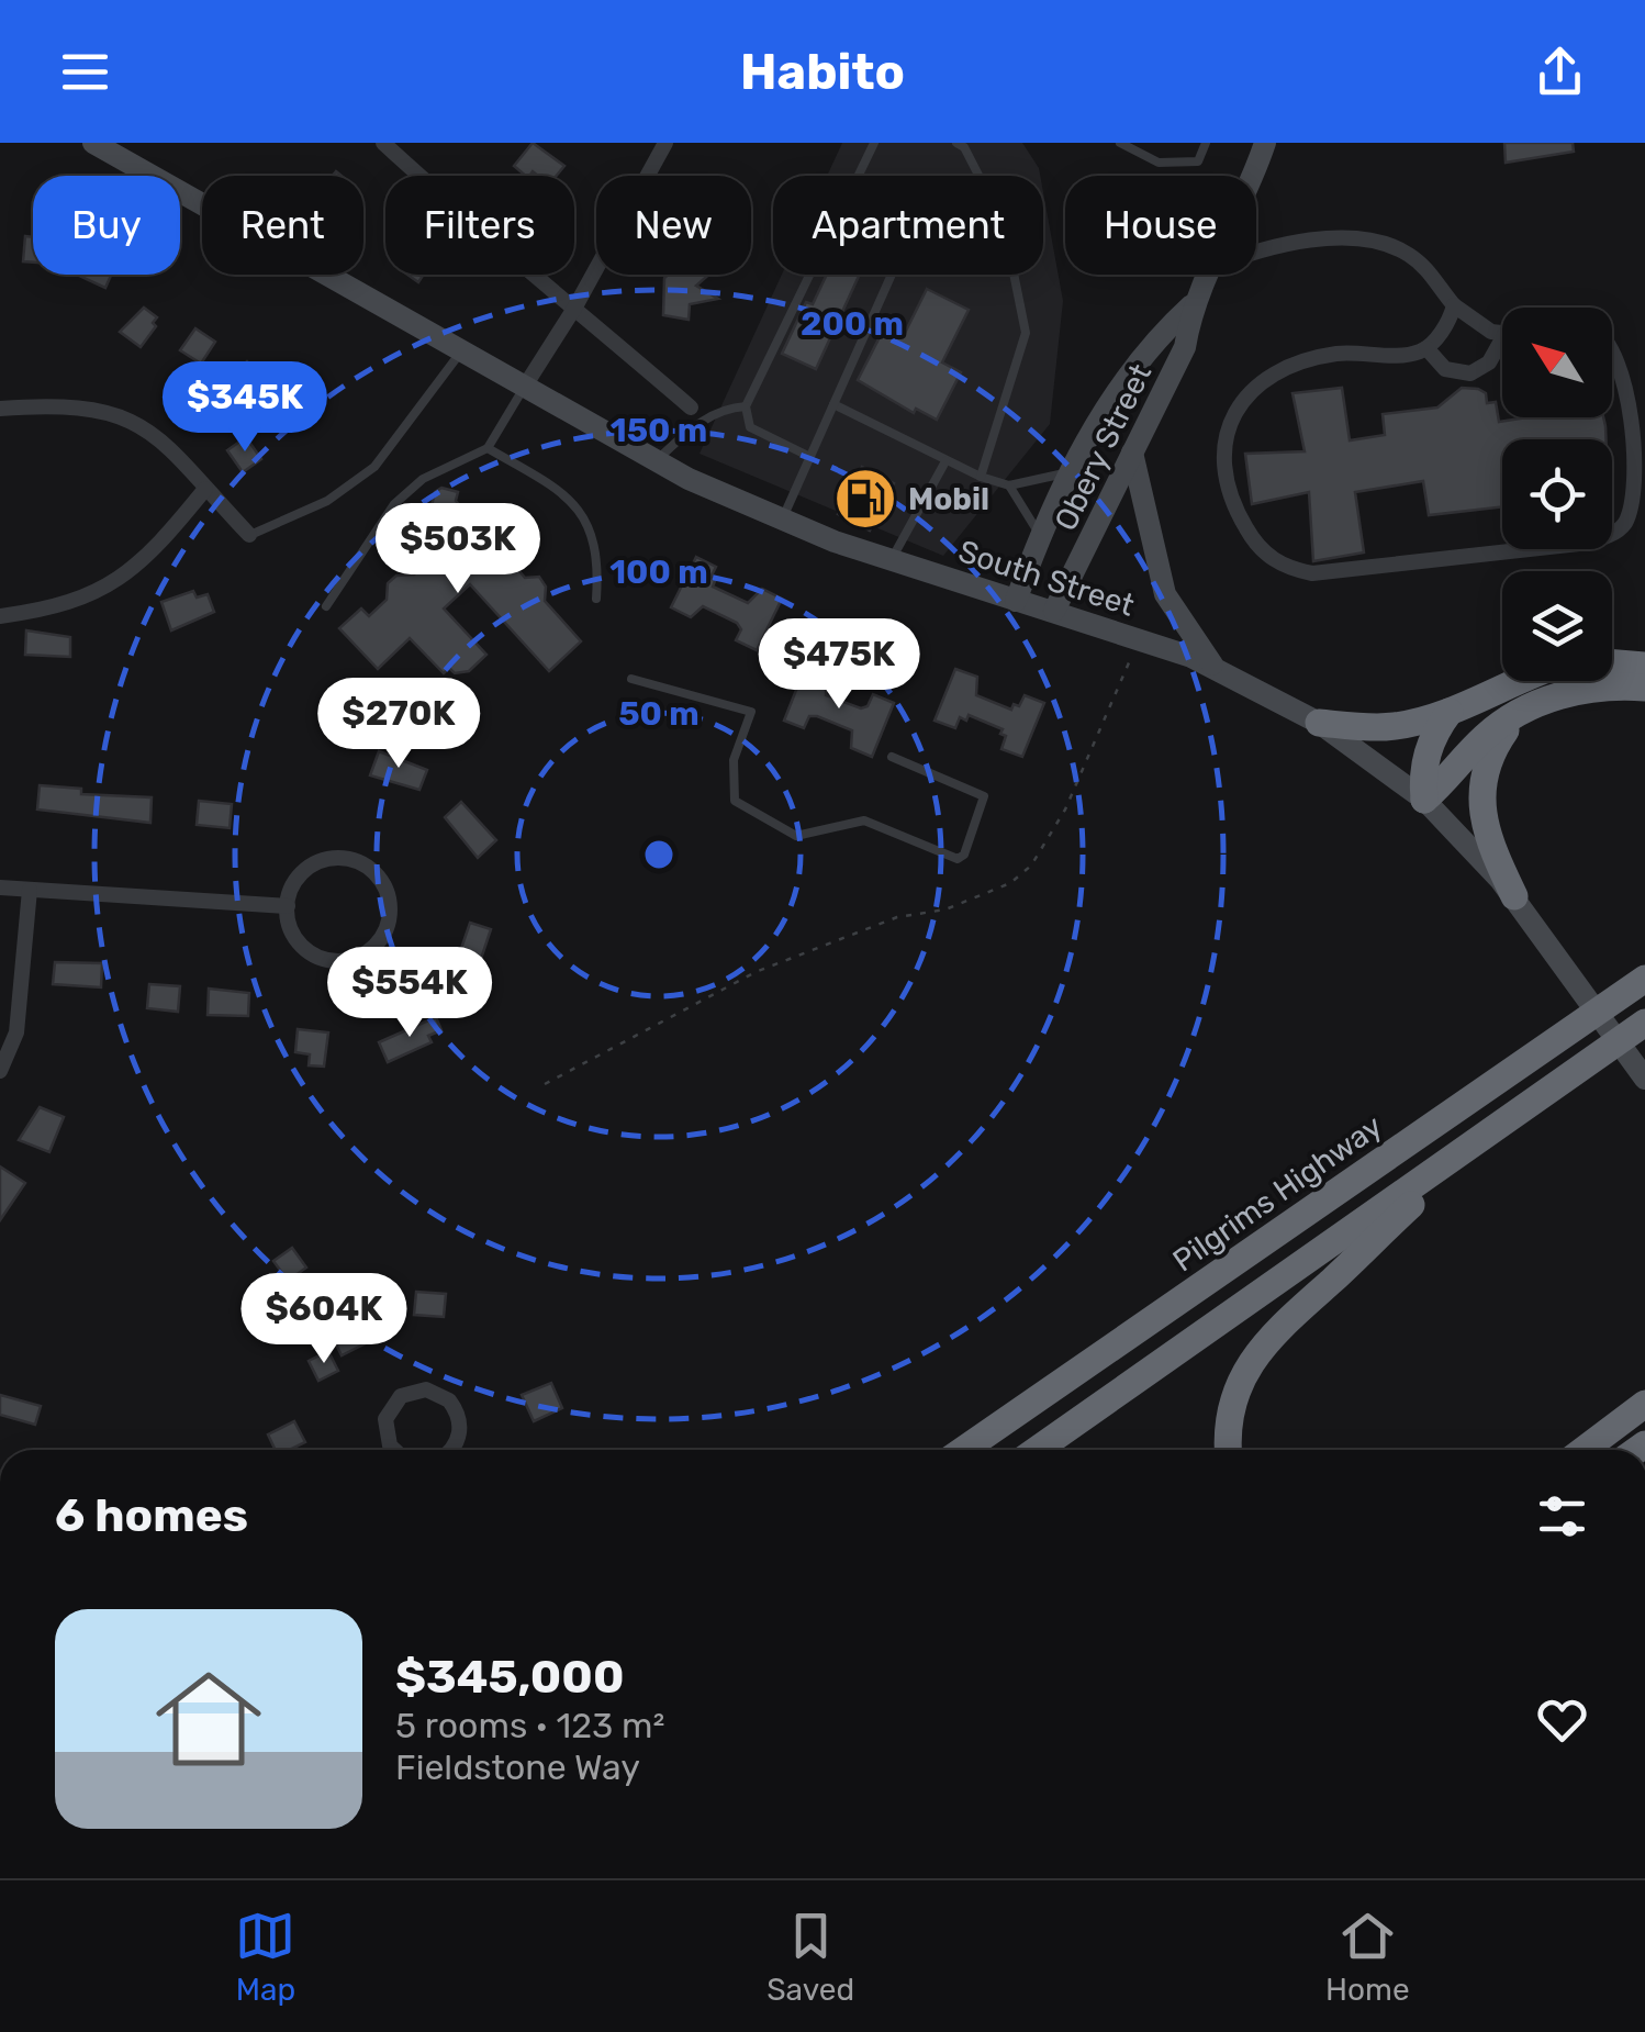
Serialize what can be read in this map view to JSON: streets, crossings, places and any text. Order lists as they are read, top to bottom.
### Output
{
  "streets": {
    "highway": ["Pilgrims Highway"],
    "main road": ["Obery Street", "South Street"]
  },
  "crossings": [
    ["Obery Street", "South Street"]
  ],
  "places": {
    "fuel station": ["Mobil"]
  },
  "north": "top left",
  "page": {
    "header": "Habito",
    "chip": [
      "Buy",
      "Rent",
      "Filters",
      "New",
      "Apartment",
      "House"
    ],
    "price": [
      "$345K",
      "$503K",
      "$475K",
      "$270K",
      "$554K",
      "$604K"
    ],
    "heading": "6 homes",
    "list": [
      {
        "name": "$345,000",
        "note": "5 rooms · 123 m² · Fieldstone Way"
      }
    ],
    "tabs": ["Map", "Saved", "Home"]
  },
  "rings": [
    "200 m",
    "150 m",
    "100 m",
    "50 m"
  ]
}
